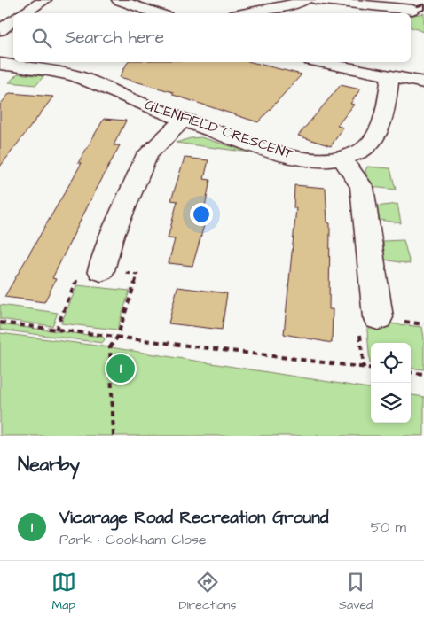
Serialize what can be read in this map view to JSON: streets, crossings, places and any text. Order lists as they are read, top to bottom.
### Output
{
  "streets": {
    "street": ["GLENFIELD CRESCENT"]
  },
  "page": {
    "search": "Search here",
    "pins": "1",
    "heading": "Nearby",
    "list": [
      {
        "mark": "1",
        "name": "Vicarage Road Recreation Ground",
        "note": "Park · Cookham Close",
        "value": "50 m"
      }
    ],
    "nav": ["Map", "Directions", "Saved"]
  }
}
